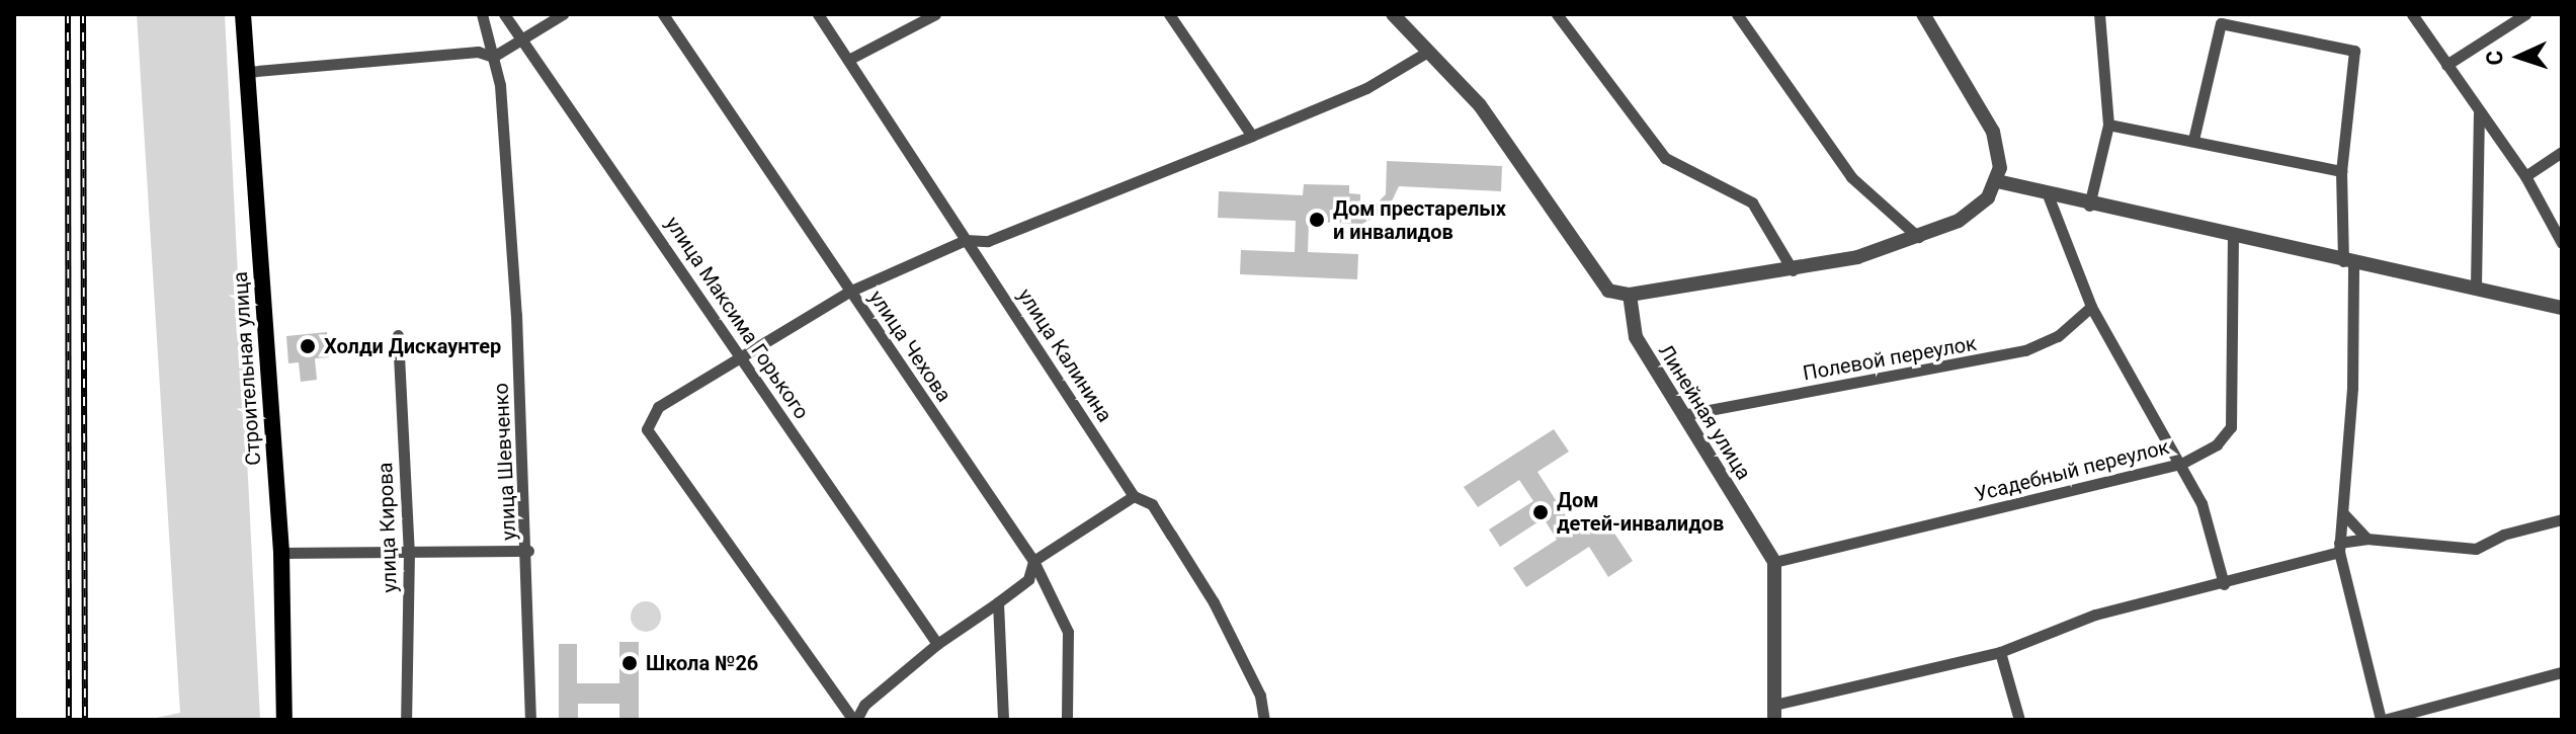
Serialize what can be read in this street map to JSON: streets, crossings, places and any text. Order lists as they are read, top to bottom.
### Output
{
  "streets": {
    "main road": ["Строительная улица"],
    "street": [
      "улица Максима Горького",
      "улица Чехова",
      "улица Калинина",
      "Полевой переулок",
      "Линейная улица",
      "улица Шевченко",
      "Усадебный переулок",
      "улица Кирова"
    ]
  },
  "crossings": [
    ["Полевой переулок", "Линейная улица"],
    ["Линейная улица", "Усадебный переулок"]
  ],
  "places": [
    "Дом престарелых и инвалидов",
    "Холди Дискаунтер",
    "Дом детей-инвалидов",
    "Школа №26"
  ],
  "north": "left"
}
